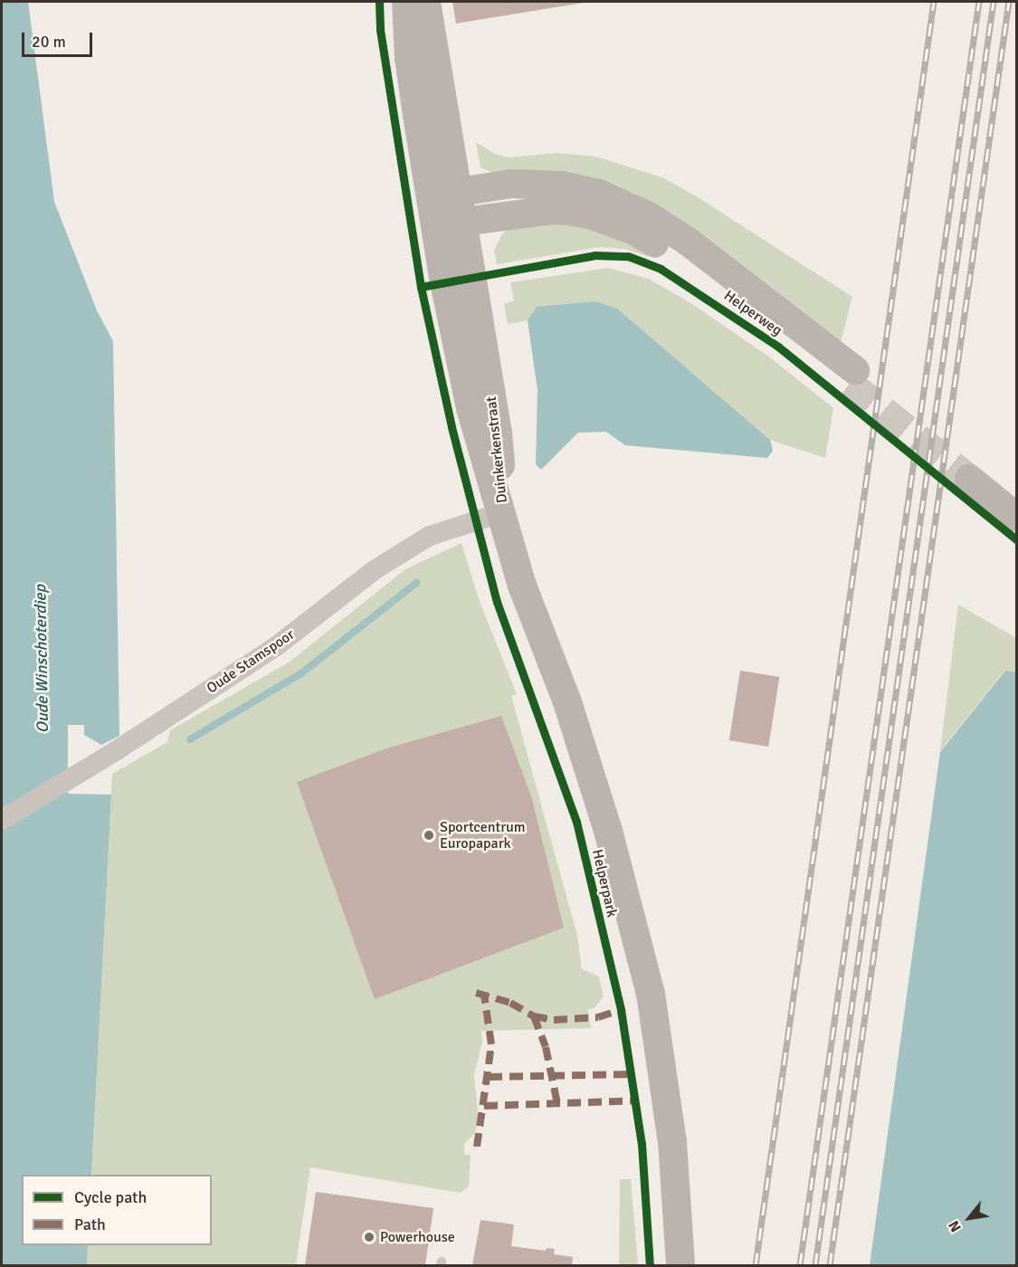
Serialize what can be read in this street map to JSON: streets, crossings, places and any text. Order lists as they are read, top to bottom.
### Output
{
  "streets": {
    "main road": ["Helperweg", "Duinkerkenstraat", "Helperpark"],
    "street": ["Oude Stamspoor"]
  },
  "crossings": [
    ["Helperweg", "Duinkerkenstraat"],
    ["Duinkerkenstraat", "Oude Stamspoor"],
    ["Duinkerkenstraat", "Helperpark"],
    ["Oude Stamspoor", "Helperpark"]
  ],
  "water": ["Oude Winschoterdiep"],
  "places": ["Sportcentrum Europapark", "Powerhouse"],
  "legend": ["Cycle path", "Path"],
  "scale_bar": "20 m",
  "north": "bottom left"
}
